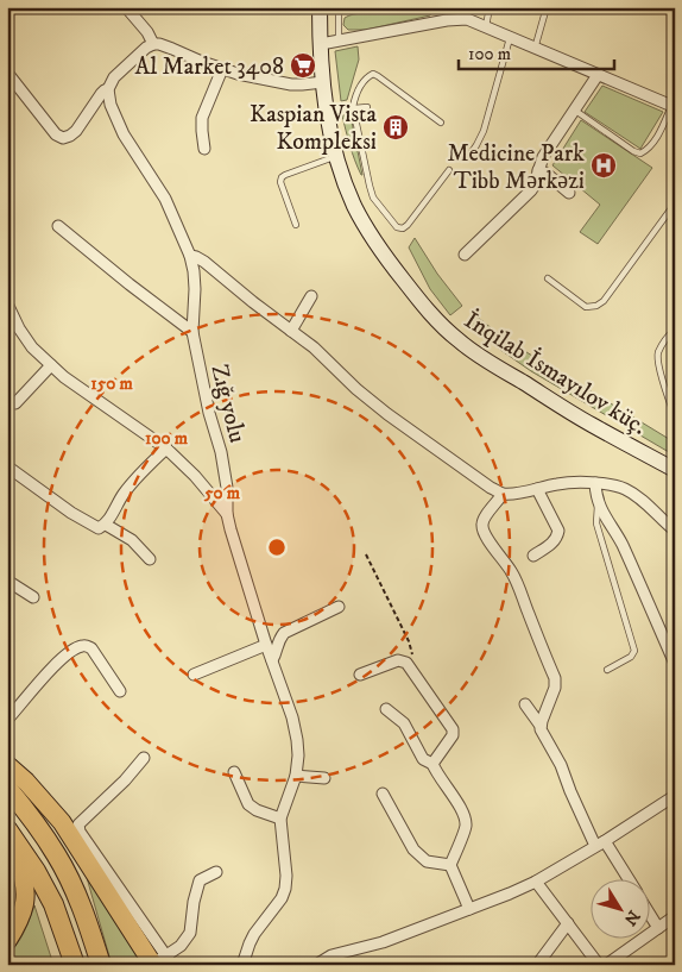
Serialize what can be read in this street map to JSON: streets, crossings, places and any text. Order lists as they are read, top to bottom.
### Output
{
  "streets": {
    "main road": ["İnqilab İsmayılov küç."],
    "street": ["Zığ yolu"]
  },
  "places": {
    "supermarket": ["Al Market 3408"],
    "building": ["Kaspian Vista Kompleksi"],
    "hospital": ["Medicine Park Tibb Mərkəzi"]
  },
  "scale_bar": "100 m",
  "north": "bottom right",
  "rings": ["150 m", "100 m", "50 m"]
}
